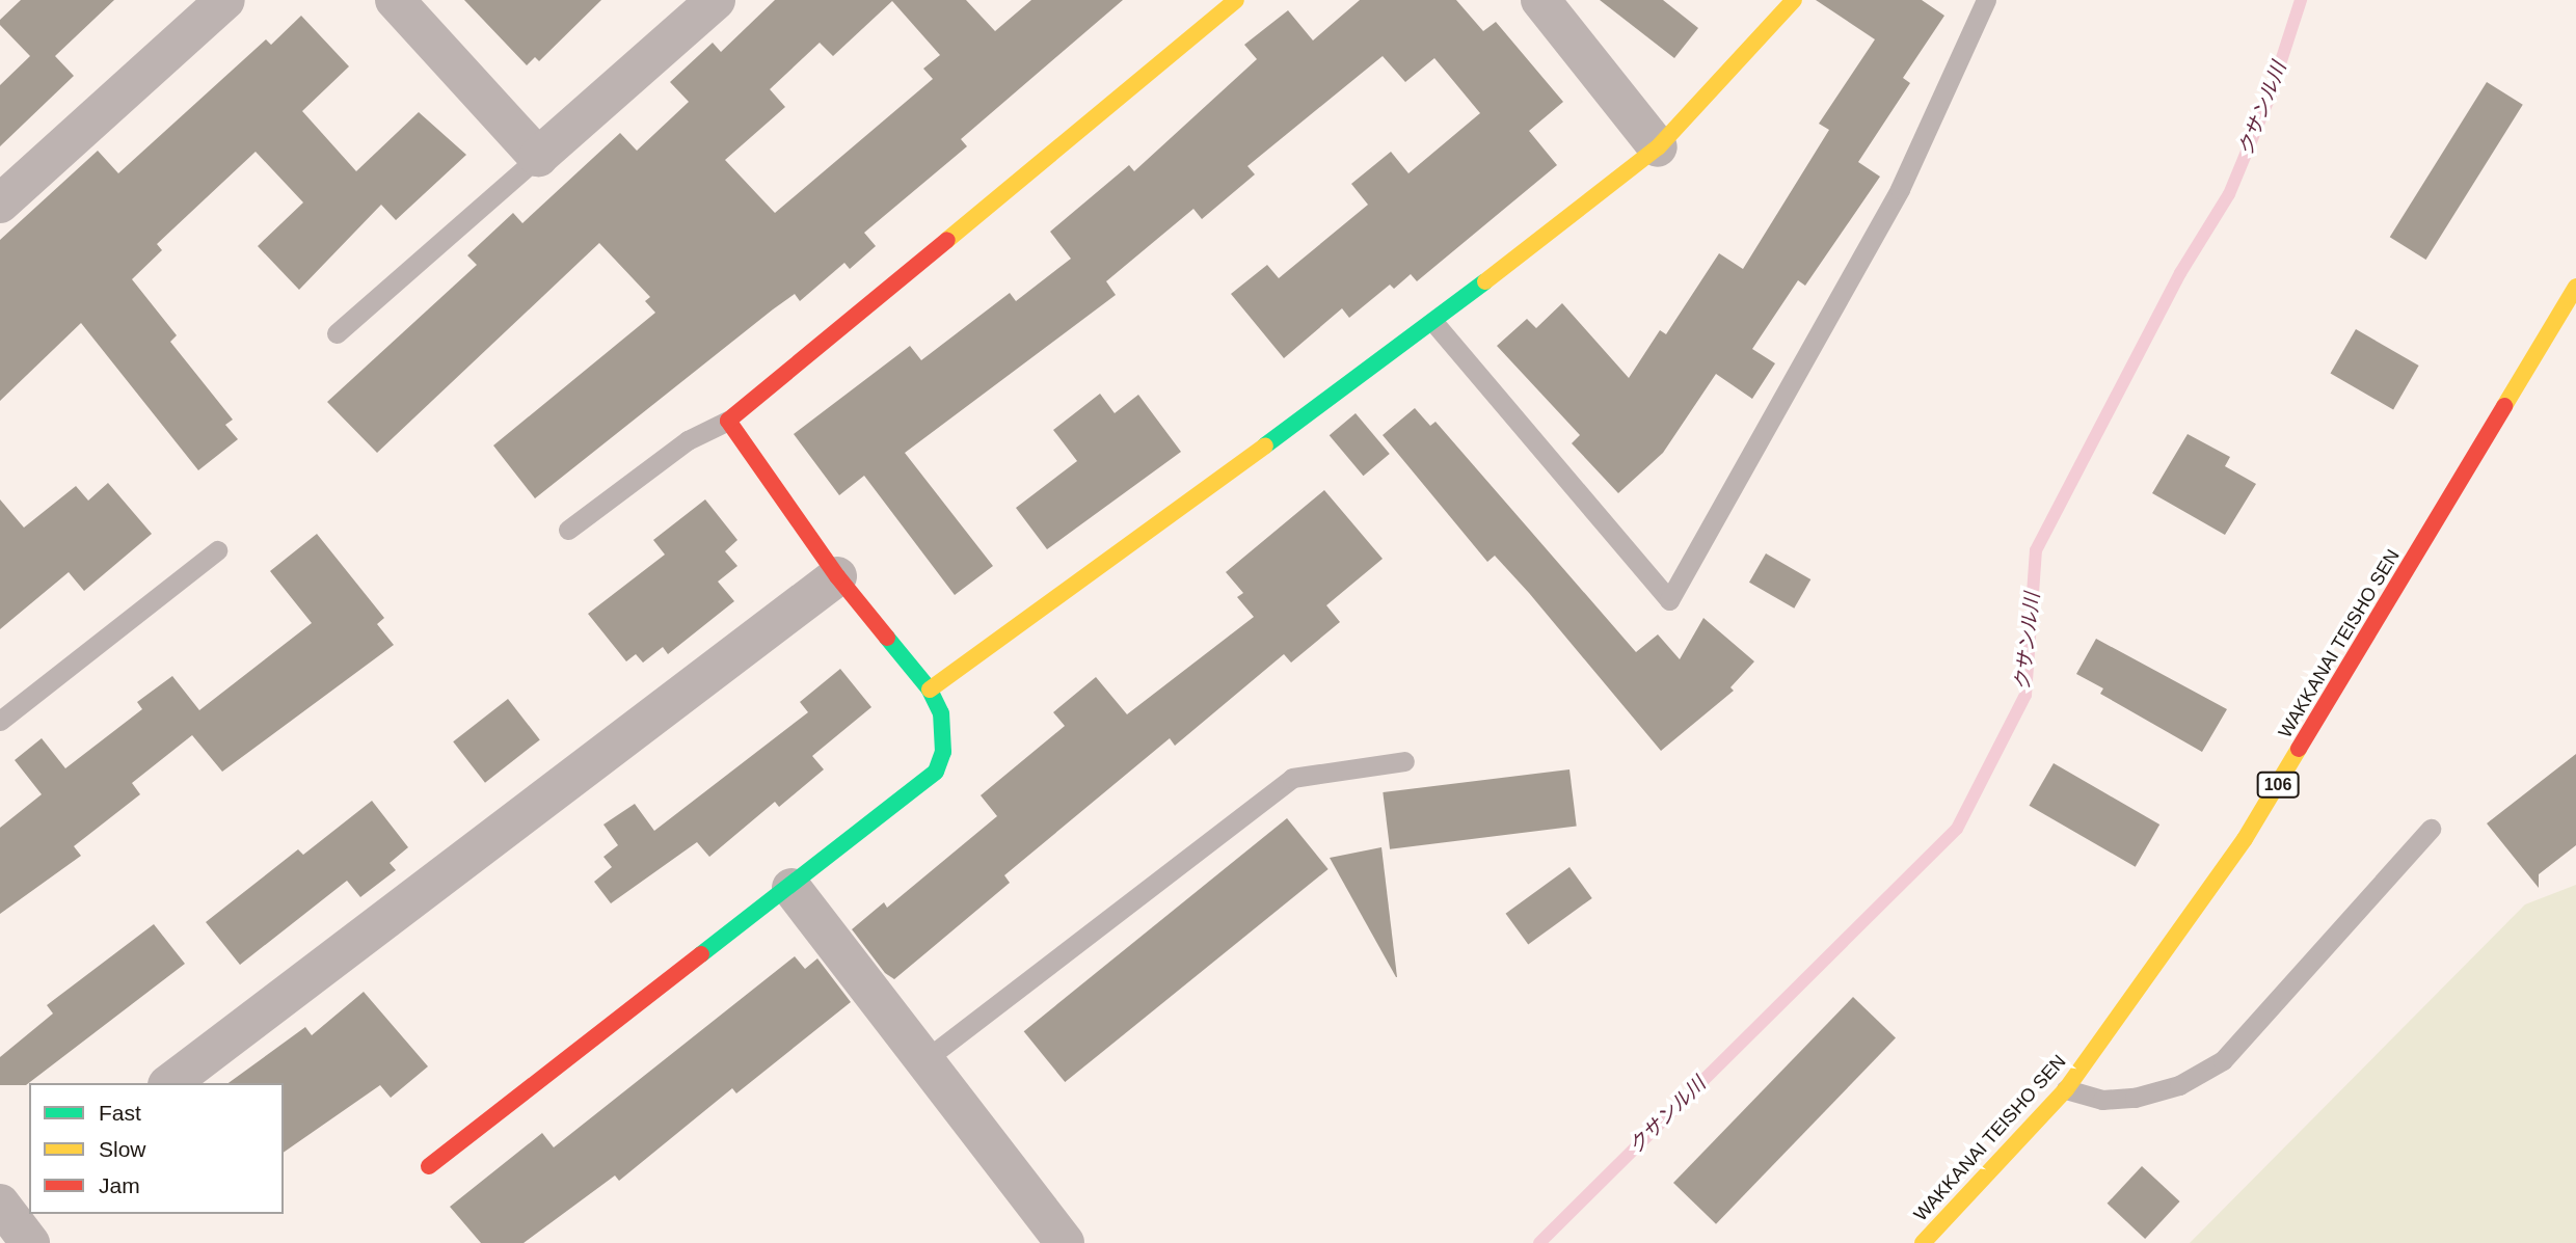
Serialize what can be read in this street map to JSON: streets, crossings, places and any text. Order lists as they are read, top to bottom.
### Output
{
  "streets": {
    "street": ["WAKKANAI TEISHO SEN", "106"]
  },
  "water": ["クサンル川"],
  "legend": ["Fast", "Slow", "Jam"]
}
